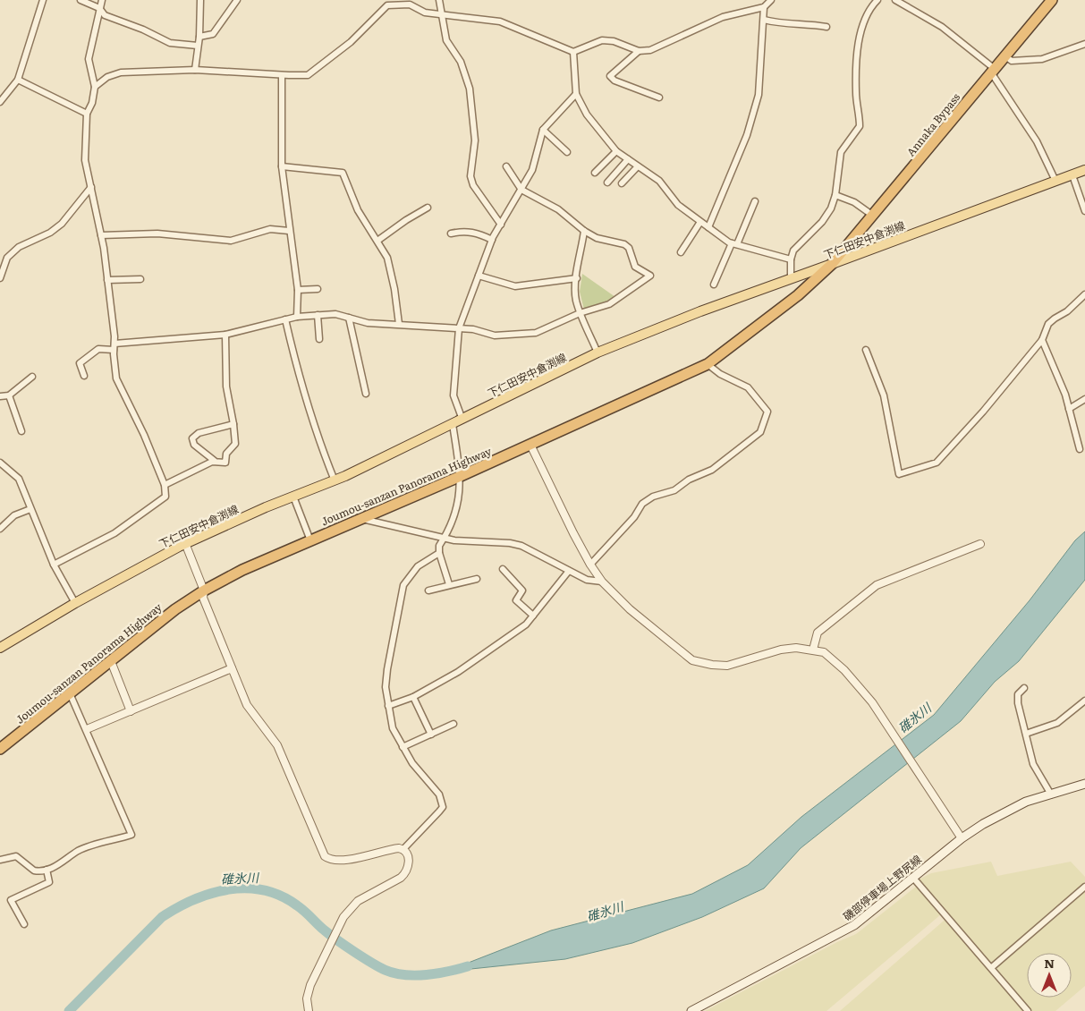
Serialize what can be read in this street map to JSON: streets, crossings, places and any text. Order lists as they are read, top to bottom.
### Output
{
  "streets": {
    "highway": ["Annaka Bypass", "Joumou-sanzan Panorama Highway"],
    "main road": ["下仁田安中倉渕線", "磯部停車場上野尻線"]
  },
  "crossings": [
    ["Annaka Bypass", "下仁田安中倉渕線"],
    ["Annaka Bypass", "Joumou-sanzan Panorama Highway"],
    ["下仁田安中倉渕線", "Joumou-sanzan Panorama Highway"]
  ],
  "water": ["碓氷川"],
  "north": "top"
}
